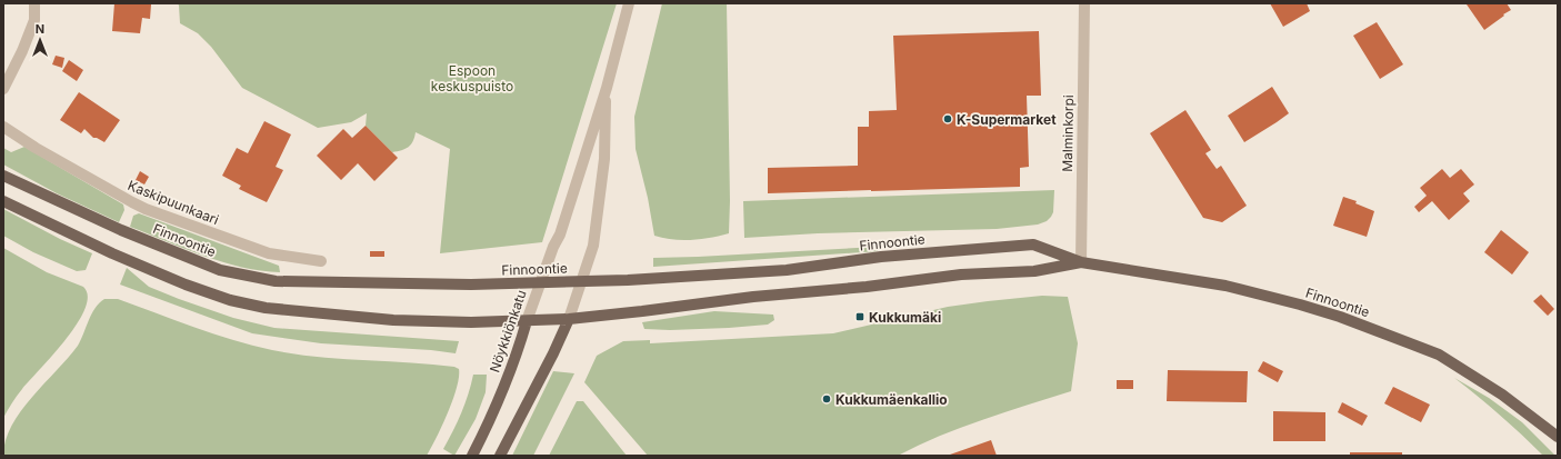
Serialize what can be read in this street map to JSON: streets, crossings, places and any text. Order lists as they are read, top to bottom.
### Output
{
  "streets": {
    "main road": ["Finnoontie", "Nöykkiönkatu"],
    "street": ["Malminkorpi", "Kaskipuunkaari"]
  },
  "crossings": [
    ["Malminkorpi", "Finnoontie"],
    ["Finnoontie", "Nöykkiönkatu"]
  ],
  "parks": ["Espoon keskuspuisto"],
  "places": {
    "other": ["K-Supermarket", "Kukkumäenkallio"],
    "transit": ["Kukkumäki"]
  },
  "north": "top"
}
